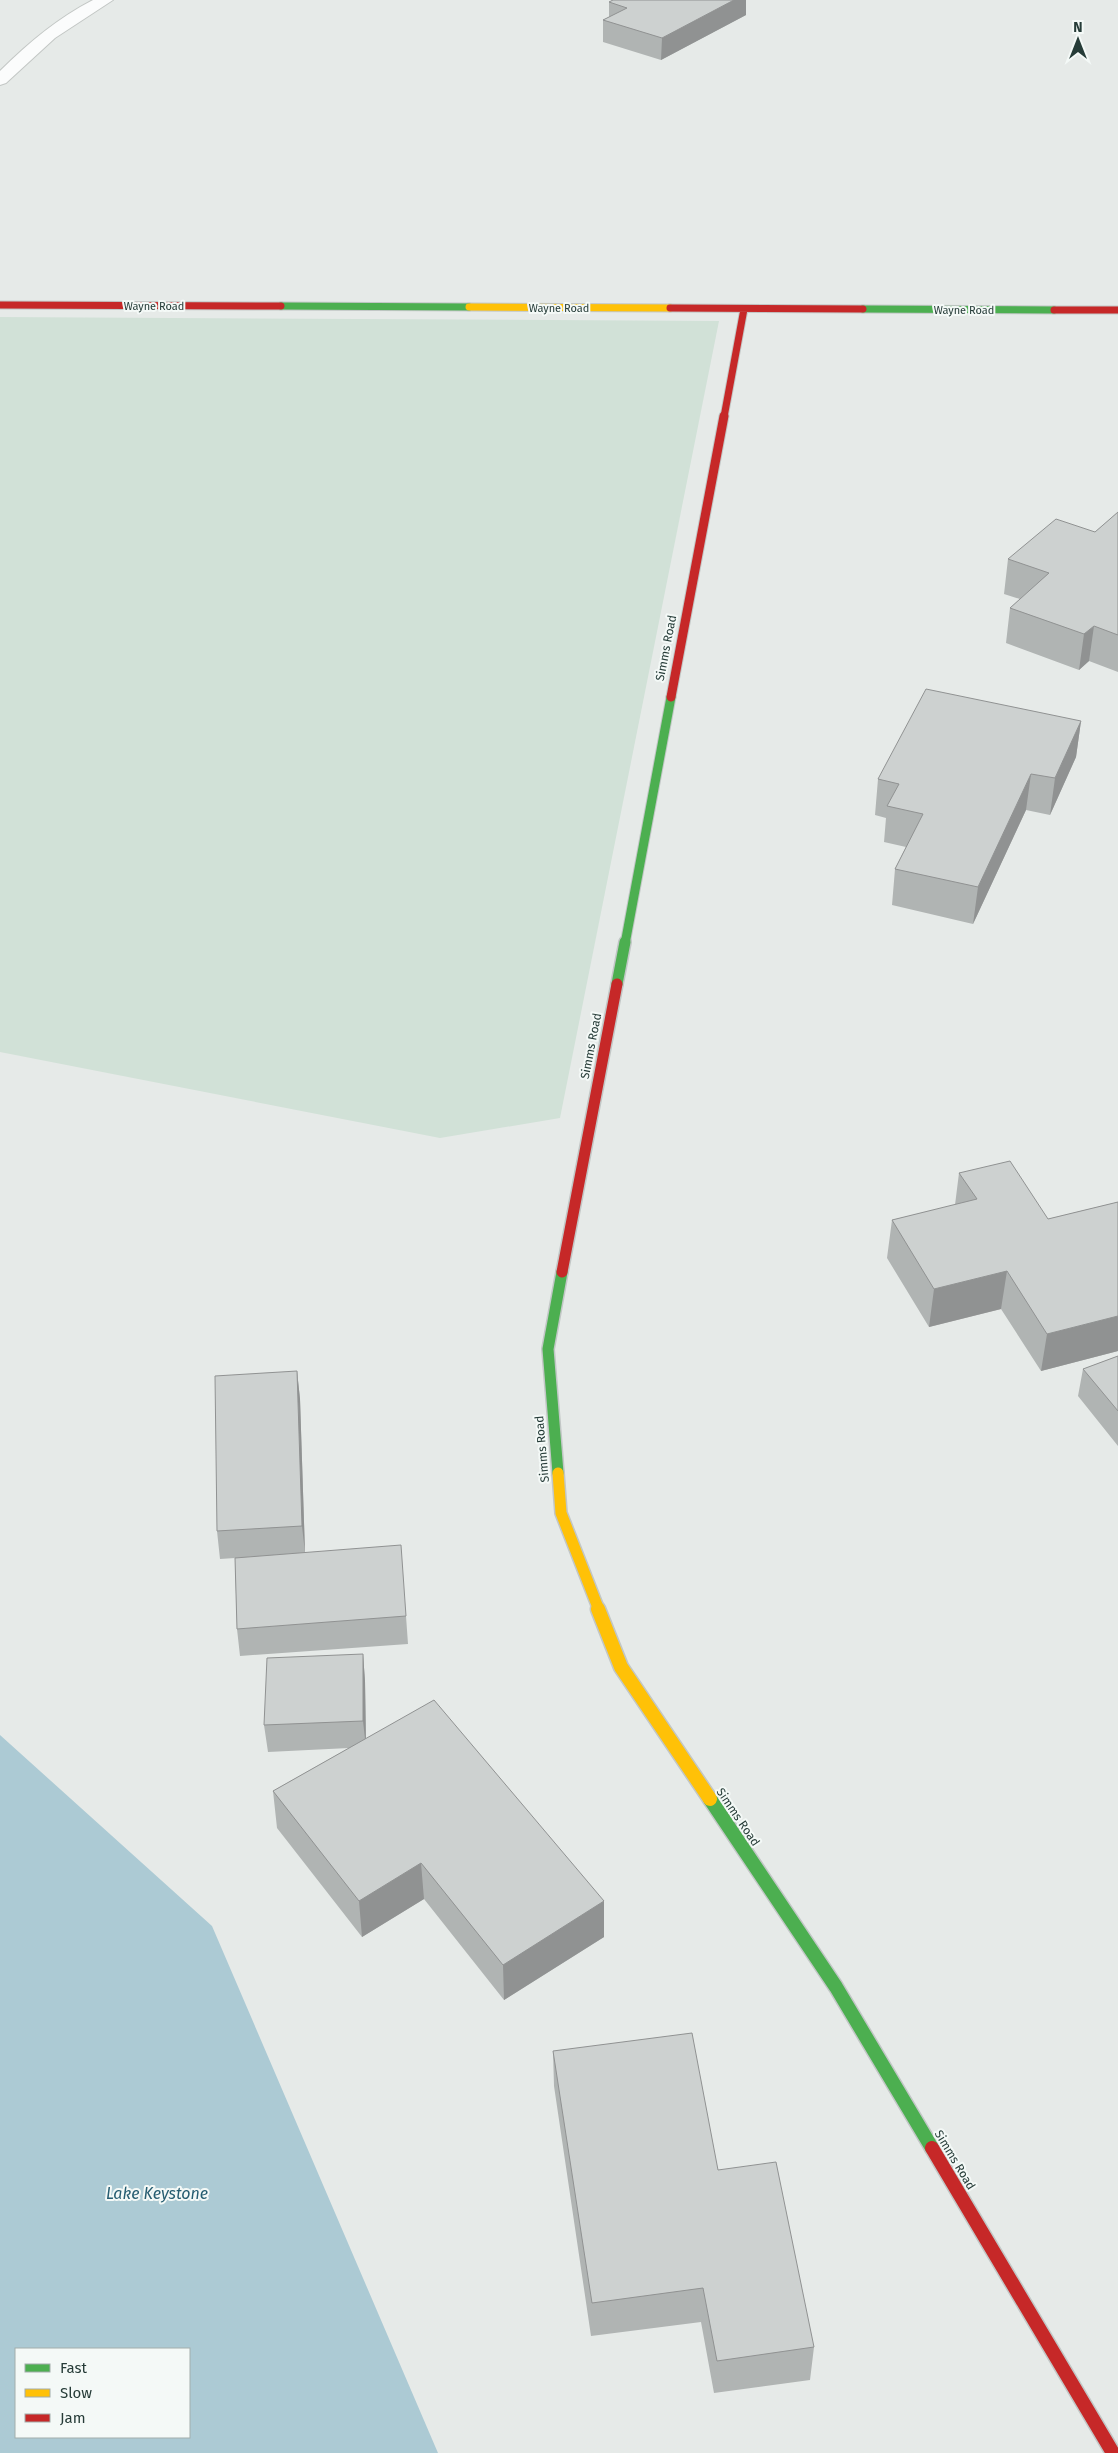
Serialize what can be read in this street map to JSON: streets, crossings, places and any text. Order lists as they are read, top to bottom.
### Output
{
  "streets": {
    "street": ["Wayne Road", "Simms Road"]
  },
  "crossings": [
    ["Wayne Road", "Simms Road"]
  ],
  "water": ["Lake Keystone"],
  "legend": ["Fast", "Slow", "Jam"],
  "north": "top"
}
